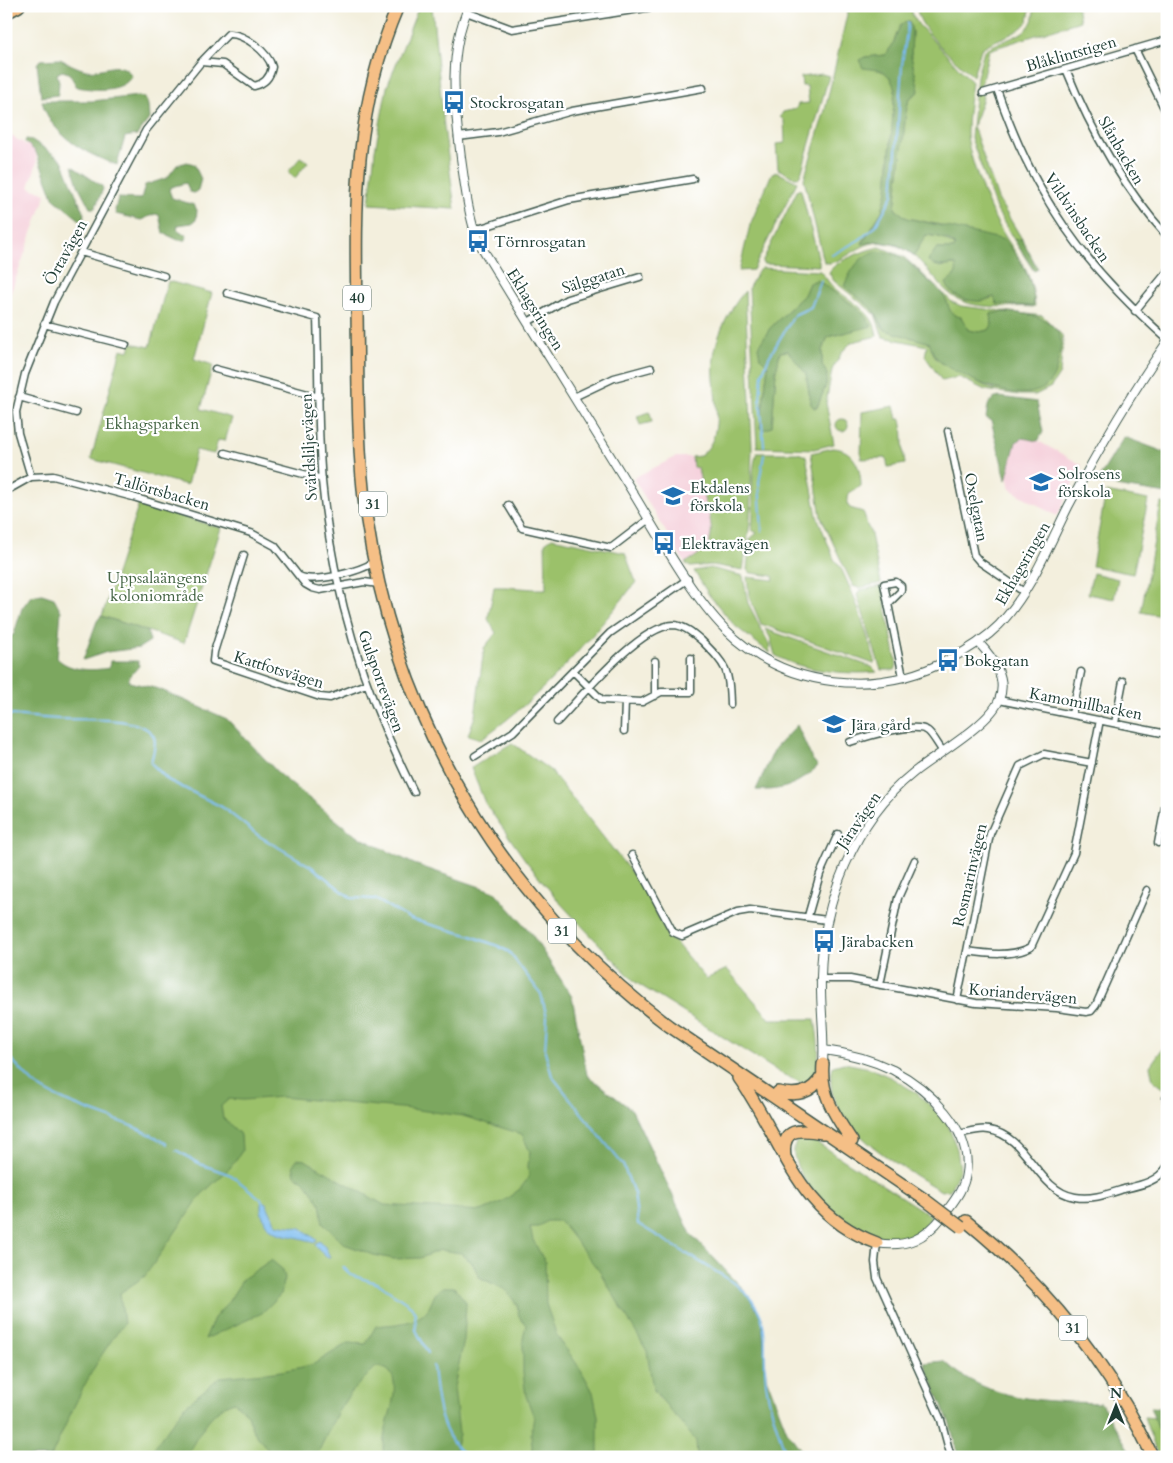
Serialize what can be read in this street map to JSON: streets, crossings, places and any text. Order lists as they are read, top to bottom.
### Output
{
  "streets": {
    "highway": ["40", "31"],
    "street": [
      "Blåklintstigen",
      "Slånbacken",
      "Vildvinsbacken",
      "Örtavägen",
      "Sälggatan",
      "Ekhagsringen",
      "Svärdsliljevägen",
      "Tallörtsbacken",
      "Oxelgatan",
      "Kattfotsvägen",
      "Gulsporrevägen",
      "Kamomillbacken",
      "Järavägen",
      "Rosmarinvägen",
      "Koriandervägen"
    ]
  },
  "crossings": [
    ["Blåklintstigen", "Slånbacken"],
    ["Blåklintstigen", "Vildvinsbacken"],
    ["Vildvinsbacken", "Ekhagsringen"],
    ["Örtavägen", "Tallörtsbacken"],
    ["Sälggatan", "Ekhagsringen"],
    ["40", "31"],
    ["Ekhagsringen", "Oxelgatan"],
    ["Svärdsliljevägen", "Gulsporrevägen"],
    ["Tallörtsbacken", "31"],
    ["Tallörtsbacken", "Gulsporrevägen"],
    ["Kattfotsvägen", "Gulsporrevägen"],
    ["Kamomillbacken", "Järavägen"],
    ["Kamomillbacken", "Rosmarinvägen"],
    ["Järavägen", "Koriandervägen"],
    ["Rosmarinvägen", "Koriandervägen"]
  ],
  "parks": ["Ekhagsparken", "Uppsalaängens koloniområde"],
  "places": {
    "bus stop": [
      "Stockrosgatan",
      "Törnrosgatan",
      "Elektravägen",
      "Bokgatan",
      "Järabacken"
    ],
    "school or university": ["Solrosens förskola", "Ekdalens förskola", "Jära gård"]
  },
  "north": "top"
}
